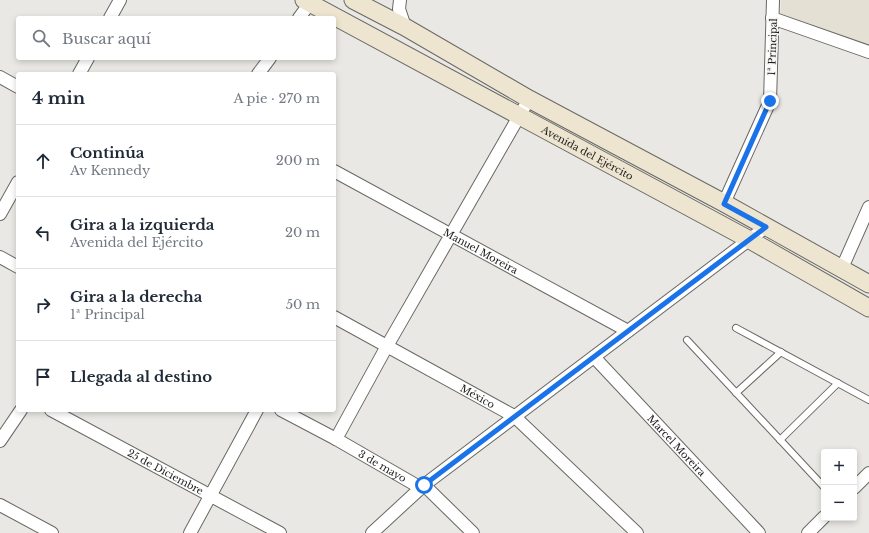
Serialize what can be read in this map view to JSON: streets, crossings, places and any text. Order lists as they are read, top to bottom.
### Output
{
  "streets": {
    "main road": ["Avenida del Ejército"],
    "street": [
      "1ª Principal",
      "Manuel Moreira",
      "México",
      "Marcel Moreira",
      "3 de mayo",
      "25 de Diciembre"
    ]
  },
  "crossings": [
    ["1ª Principal", "Avenida del Ejército"]
  ],
  "page": {
    "search": "Buscar aquí",
    "heading": ["4 min", "A pie · 270 m"],
    "list": [
      ["Continúa", "Av Kennedy", "200 m"],
      ["Gira a la izquierda", "Avenida del Ejército", "20 m"],
      ["Gira a la derecha", "1ª Principal", "50 m"],
      "Llegada al destino"
    ],
    "map_buttons": ["+", "−"]
  }
}
